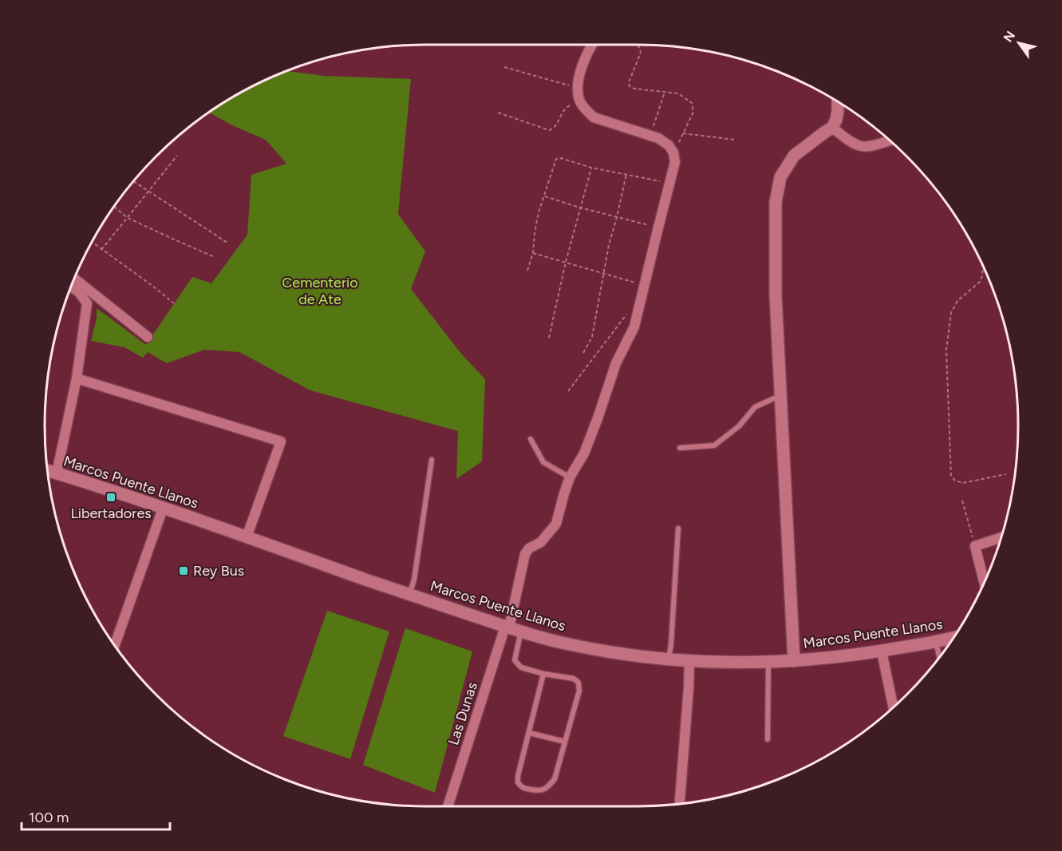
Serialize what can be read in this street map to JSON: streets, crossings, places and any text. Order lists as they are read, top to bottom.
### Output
{
  "streets": {
    "street": ["Marcos Puente Llanos", "Las Dunas"]
  },
  "crossings": [
    ["Marcos Puente Llanos", "Las Dunas"]
  ],
  "parks": ["Cementerio de Ate"],
  "places": {
    "transit": ["Libertadores", "Rey Bus"]
  },
  "scale_bar": "100 m",
  "north": "top left"
}
